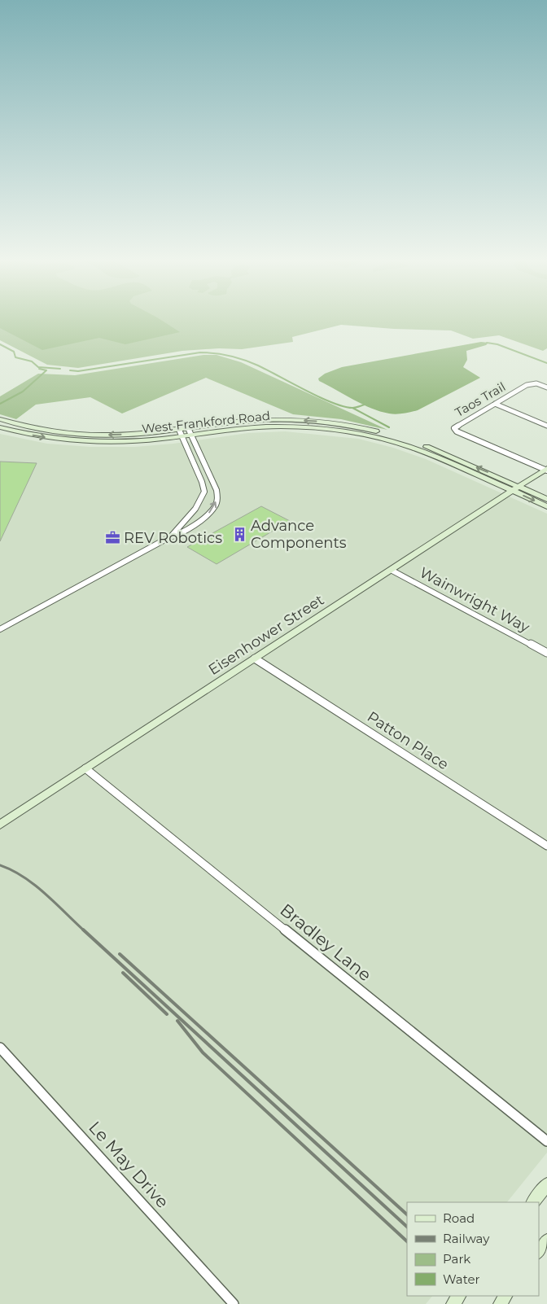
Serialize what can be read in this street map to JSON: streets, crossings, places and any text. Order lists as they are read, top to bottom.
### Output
{
  "streets": {
    "main road": ["West Frankford Road", "Eisenhower Street"],
    "street": [
      "Taos Trail",
      "Wainwright Way",
      "Patton Place",
      "Bradley Lane",
      "Le May Drive"
    ]
  },
  "crossings": [
    ["Taos Trail", "Eisenhower Street"],
    ["West Frankford Road", "Eisenhower Street"],
    ["Wainwright Way", "Eisenhower Street"],
    ["Eisenhower Street", "Patton Place"],
    ["Eisenhower Street", "Bradley Lane"]
  ],
  "places": {
    "building": ["Advance Components"],
    "office": ["REV Robotics"]
  },
  "legend": [
    "Road",
    "Railway",
    "Park",
    "Water"
  ]
}
